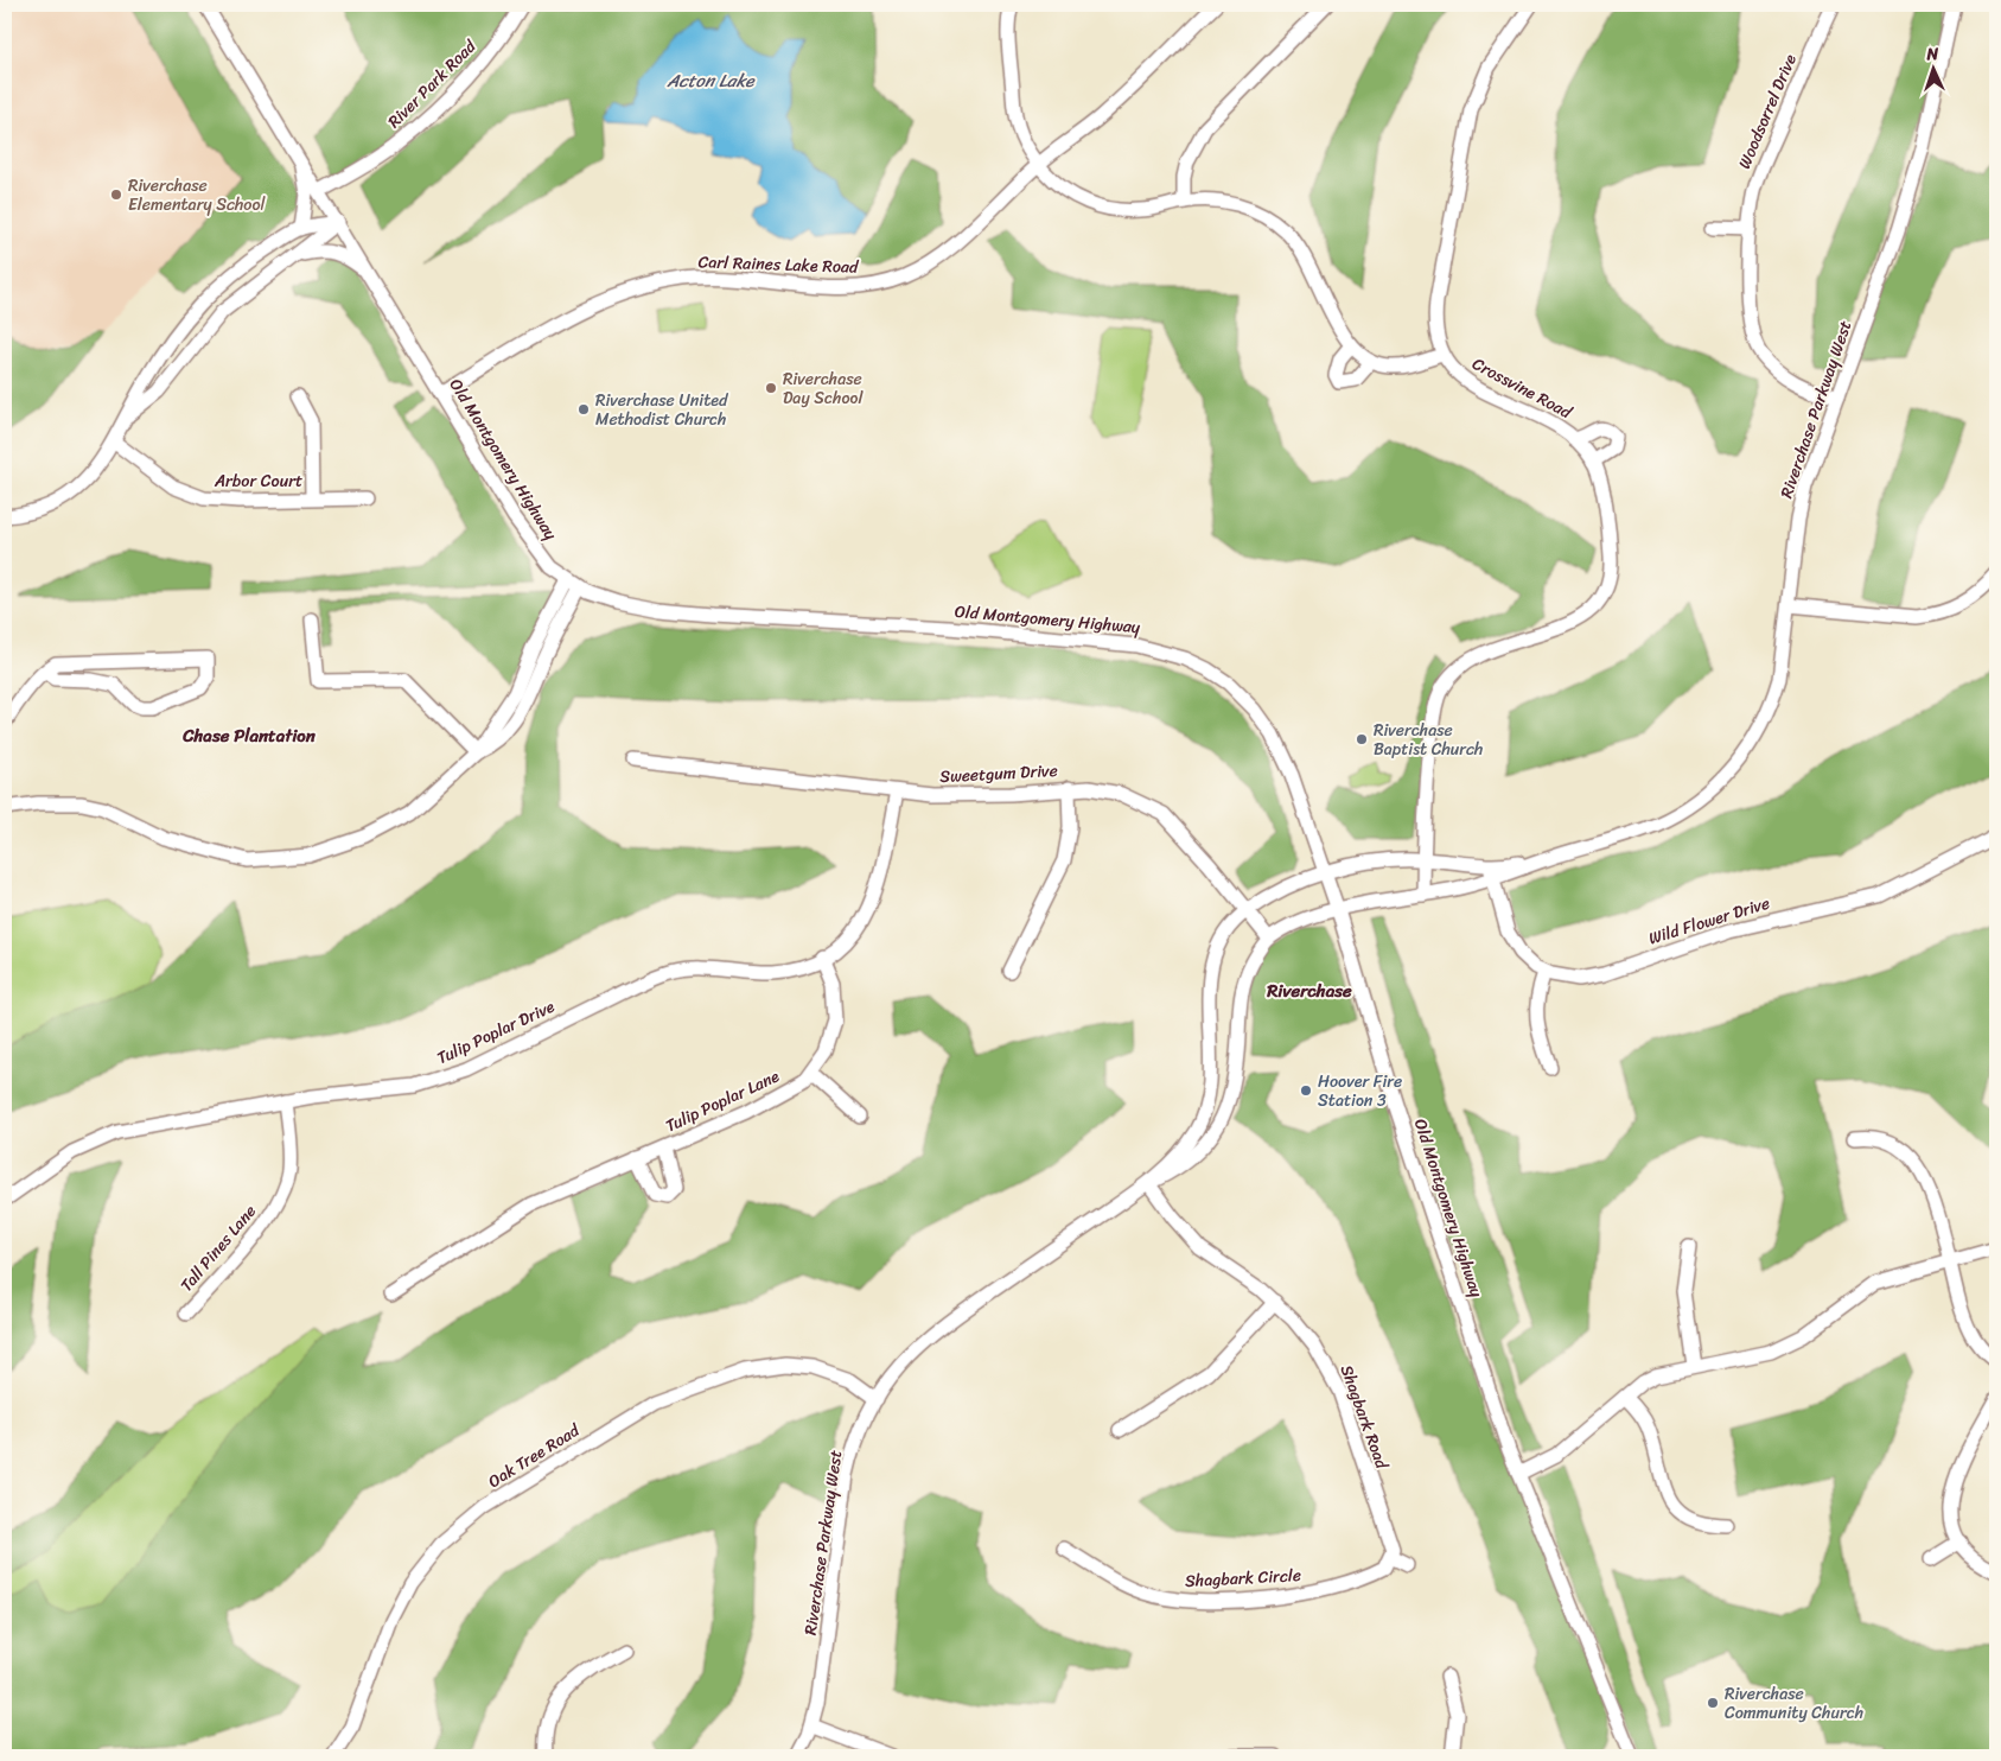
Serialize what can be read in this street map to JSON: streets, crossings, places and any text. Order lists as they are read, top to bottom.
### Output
{
  "streets": {
    "street": [
      "River Park Road",
      "Woodsorrel Drive",
      "Carl Raines Lake Road",
      "Crossvine Road",
      "Riverchase Parkway West",
      "Old Montgomery Highway",
      "Arbor Court",
      "Sweetgum Drive",
      "Wild Flower Drive",
      "Tulip Poplar Drive",
      "Tulip Poplar Lane",
      "Tall Pines Lane",
      "Shagbark Road",
      "Oak Tree Road",
      "Shagbark Circle"
    ]
  },
  "crossings": [
    ["River Park Road", "Old Montgomery Highway"],
    ["Woodsorrel Drive", "Riverchase Parkway West"],
    ["Carl Raines Lake Road", "Old Montgomery Highway"],
    ["Crossvine Road", "Riverchase Parkway West"],
    ["Riverchase Parkway West", "Old Montgomery Highway"],
    ["Riverchase Parkway West", "Sweetgum Drive"],
    ["Riverchase Parkway West", "Wild Flower Drive"],
    ["Riverchase Parkway West", "Shagbark Road"],
    ["Riverchase Parkway West", "Oak Tree Road"],
    ["Sweetgum Drive", "Tulip Poplar Drive"],
    ["Tulip Poplar Drive", "Tulip Poplar Lane"],
    ["Tulip Poplar Drive", "Tall Pines Lane"],
    ["Shagbark Road", "Shagbark Circle"]
  ],
  "districts": ["Chase Plantation", "Riverchase"],
  "water": ["Acton Lake"],
  "places": [
    "Riverchase Elementary School",
    "Riverchase Day School",
    "Riverchase United Methodist Church",
    "Riverchase Baptist Church",
    "Hoover Fire Station 3",
    "Riverchase Community Church"
  ],
  "north": "top"
}
